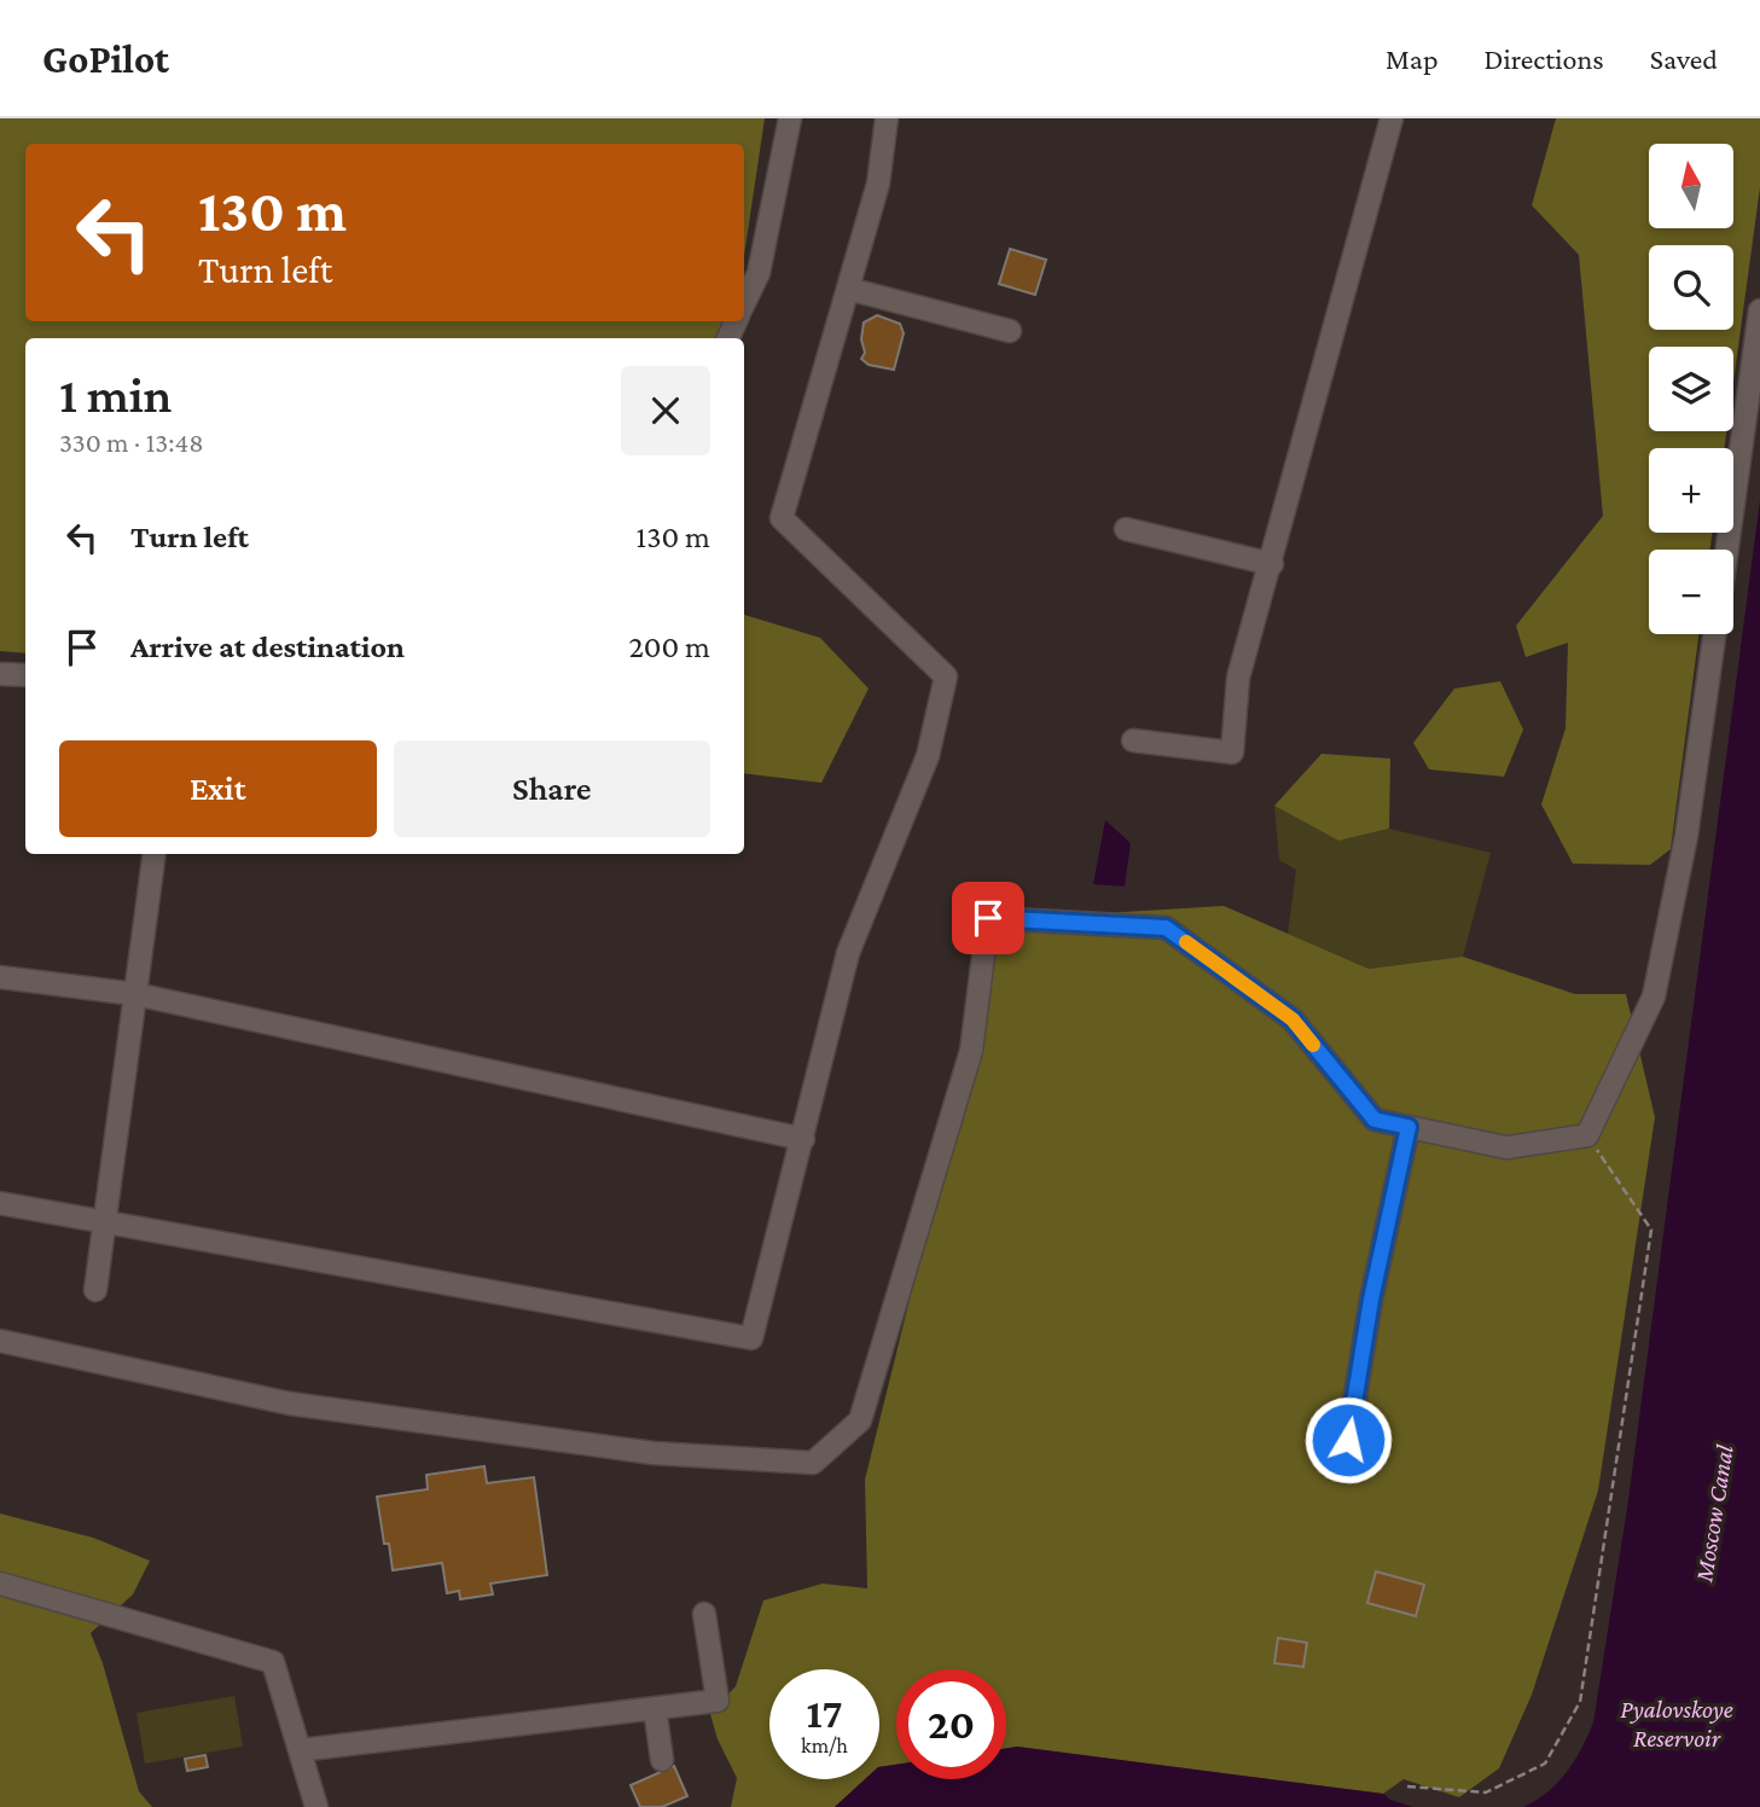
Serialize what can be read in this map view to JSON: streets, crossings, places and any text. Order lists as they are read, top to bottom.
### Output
{
  "water": ["Moscow Canal", "Pyalovskoye Reservoir"],
  "north": "top",
  "page": {
    "header": "GoPilot",
    "nav": ["Map", "Directions", "Saved"],
    "map_buttons": ["+", "−"],
    "turn": ["130 m", "Turn left"],
    "heading": ["1 min", "330 m · 13:48"],
    "list": [
      {
        "name": "Turn left",
        "value": "130 m"
      },
      {
        "name": "Arrive at destination",
        "value": "200 m"
      }
    ],
    "buttons": ["Exit", "Share"],
    "speed": "17 km/h",
    "limit": "20"
  }
}
